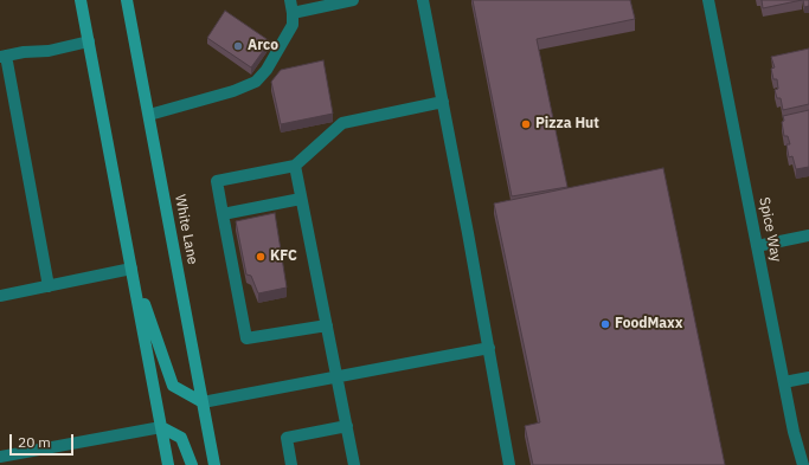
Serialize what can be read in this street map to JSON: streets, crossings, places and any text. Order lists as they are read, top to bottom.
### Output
{
  "streets": {
    "main road": ["White Lane"],
    "street": ["Spice Way"]
  },
  "places": [
    "Arco",
    "Pizza Hut",
    "KFC",
    "FoodMaxx"
  ],
  "scale_bar": "20 m"
}
